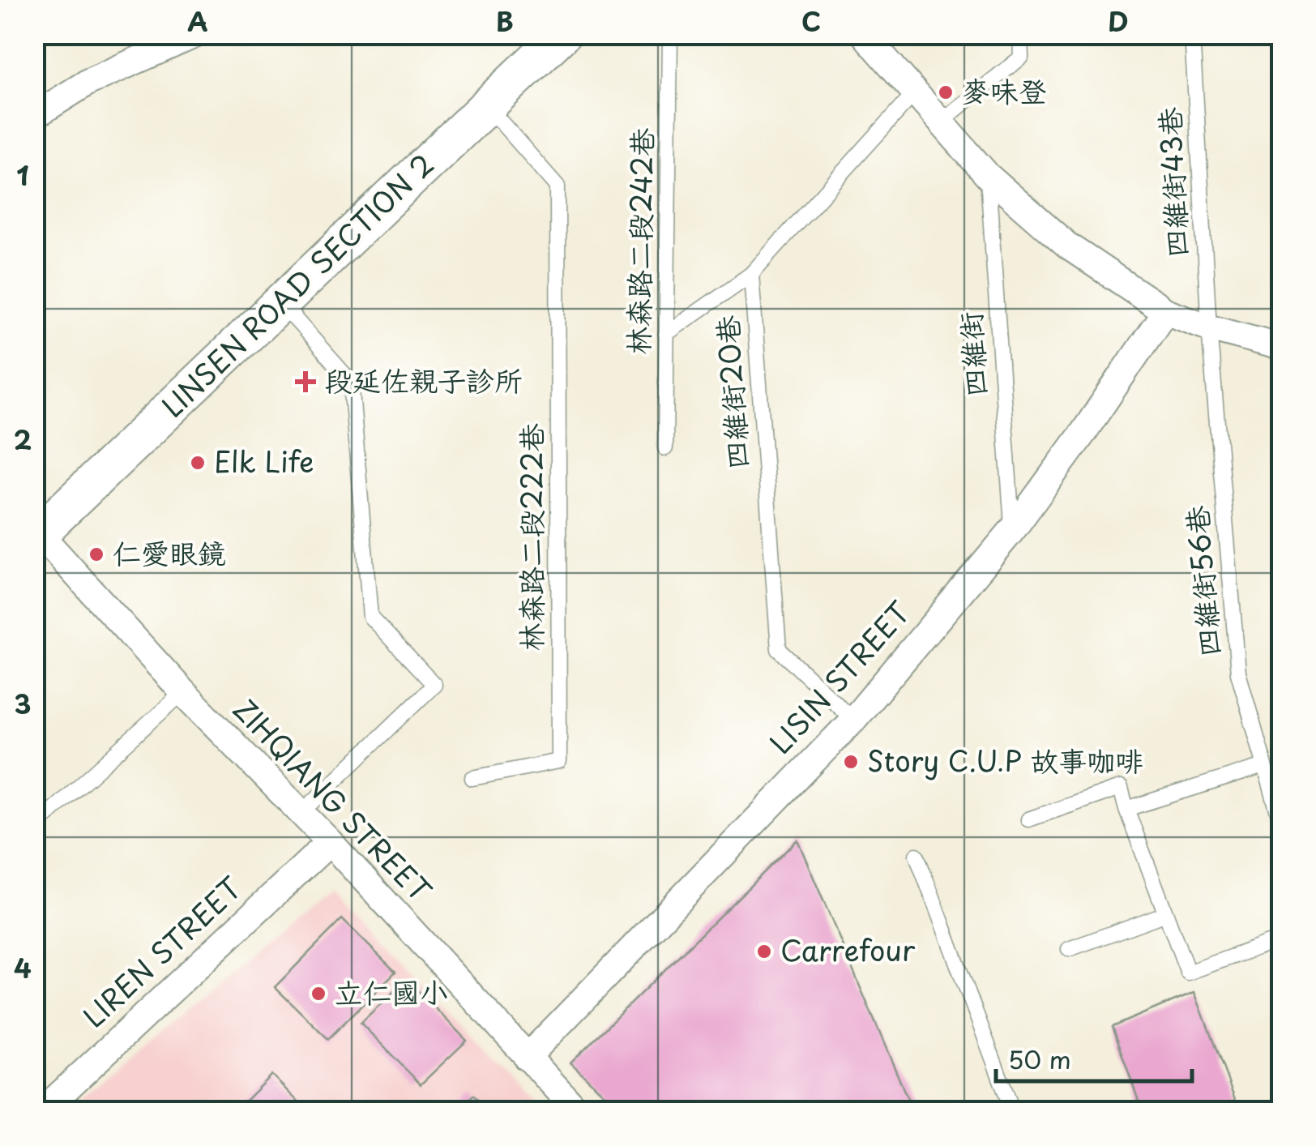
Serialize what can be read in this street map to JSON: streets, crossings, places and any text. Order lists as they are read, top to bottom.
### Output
{
  "streets": {
    "main road": ["LINSEN ROAD SECTION 2"],
    "street": ["LISIN STREET", "ZIHQIANG STREET", "LIREN STREET"],
    "lane": [
      "四維街43巷",
      "林森路二段242巷",
      "四維街",
      "四維街20巷",
      "林森路二段222巷",
      "四維街56巷"
    ]
  },
  "crossings": [
    ["四維街43巷", "四維街56巷"],
    ["LINSEN ROAD SECTION 2", "林森路二段222巷"],
    ["LINSEN ROAD SECTION 2", "ZIHQIANG STREET"],
    ["四維街", "LISIN STREET"],
    ["四維街20巷", "LISIN STREET"],
    ["LISIN STREET", "ZIHQIANG STREET"],
    ["ZIHQIANG STREET", "LIREN STREET"]
  ],
  "places": {
    "other": [
      "麥味登",
      "Elk Life",
      "仁愛眼鏡",
      "Story C.U.P 故事咖啡",
      "Carrefour",
      "立仁國小"
    ],
    "health": ["段延佐親子診所"]
  },
  "scale_bar": "50 m",
  "grid": {
    "columns": [
      "A",
      "B",
      "C",
      "D"
    ],
    "rows": [
      "1",
      "2",
      "3",
      "4"
    ]
  }
}
